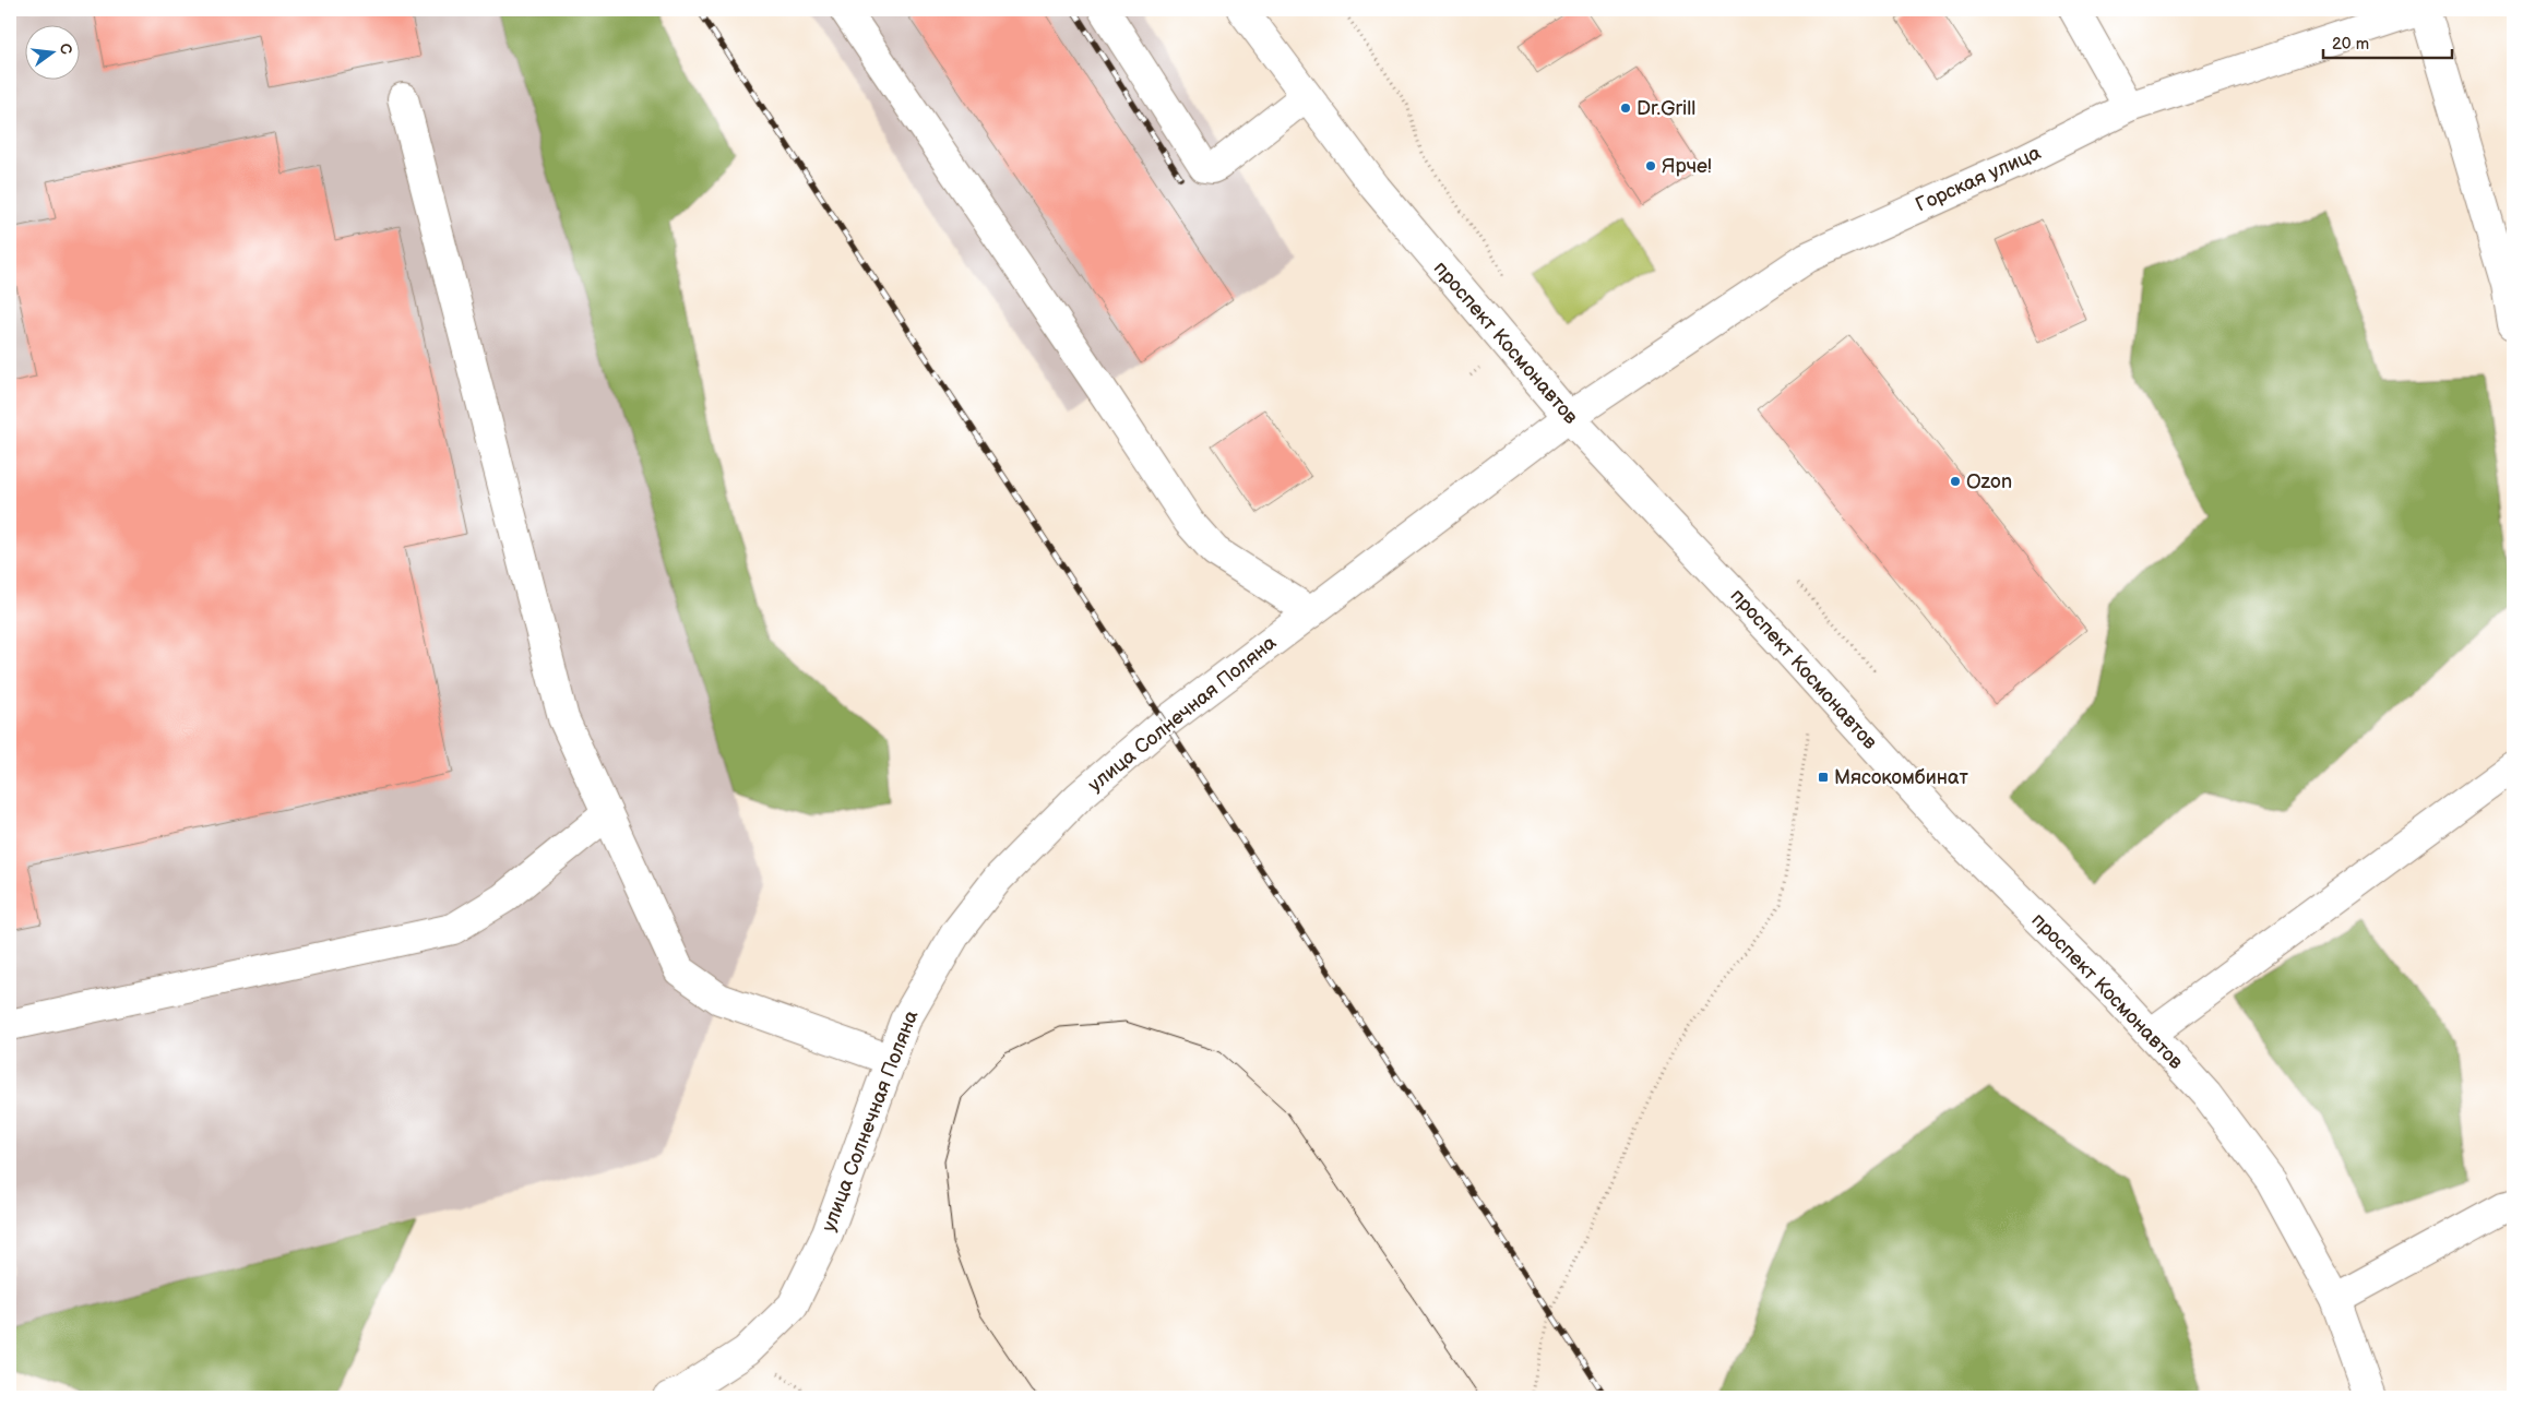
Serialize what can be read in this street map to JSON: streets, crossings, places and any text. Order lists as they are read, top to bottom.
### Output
{
  "streets": {
    "street": ["Горская улица", "проспект Космонавтов", "улица Солнечная Поляна"]
  },
  "crossings": [
    ["Горская улица", "проспект Космонавтов"],
    ["Горская улица", "улица Солнечная Поляна"],
    ["проспект Космонавтов", "улица Солнечная Поляна"]
  ],
  "places": {
    "other": ["Dr.Grill", "Ярче!", "Ozon"],
    "transit": ["Мясокомбинат"]
  },
  "scale_bar": "20 m",
  "north": "right"
}
